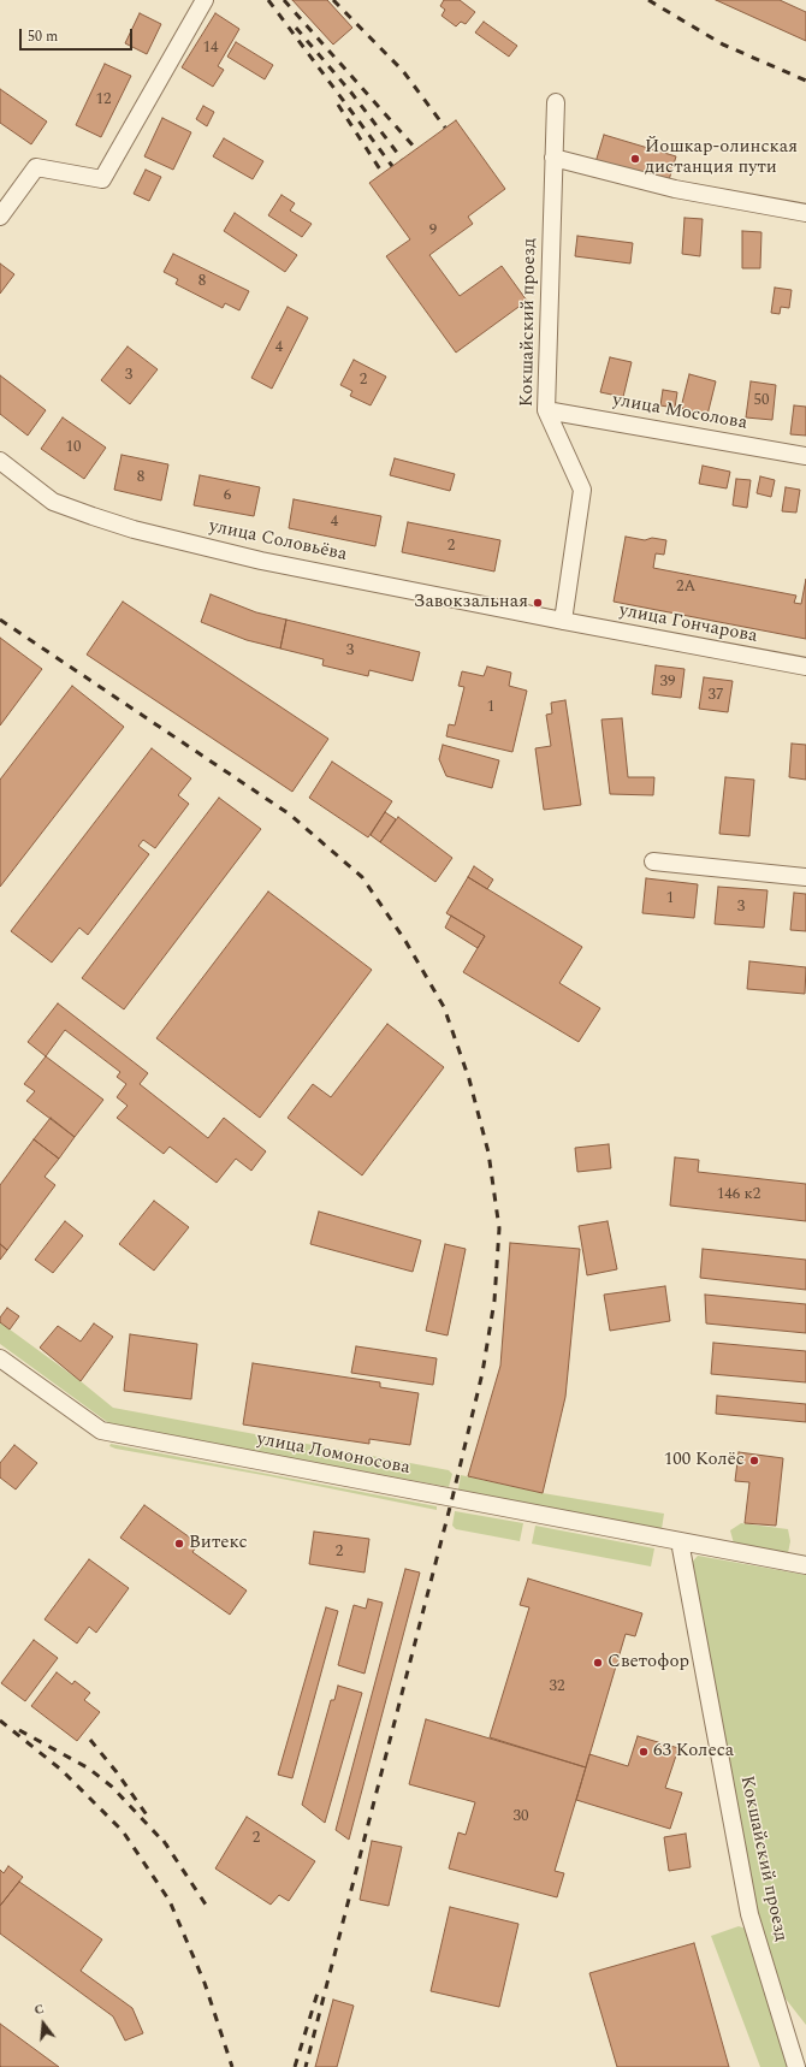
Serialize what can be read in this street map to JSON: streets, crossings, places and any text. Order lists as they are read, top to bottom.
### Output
{
  "streets": {
    "street": [
      "Кокшайский проезд",
      "улица Мосолова",
      "улица Соловьёва",
      "улица Гончарова",
      "улица Ломоносова"
    ]
  },
  "crossings": [
    ["Кокшайский проезд", "улица Мосолова"],
    ["Кокшайский проезд", "улица Соловьёва"],
    ["Кокшайский проезд", "улица Гончарова"],
    ["Кокшайский проезд", "улица Ломоносова"],
    ["улица Соловьёва", "улица Гончарова"]
  ],
  "places": [
    "Йошкар-олинская дистанция пути",
    "Завокзальная",
    "100 Колёс",
    "Витекс",
    "Светофор",
    "63 Колеса"
  ],
  "house_numbers": [
    "14",
    "12",
    "9",
    "8",
    "4",
    "3",
    "2",
    "50",
    "10",
    "8",
    "6",
    "4",
    "2",
    "2А",
    "3",
    "39",
    "37",
    "1",
    "1",
    "3",
    "146 к2",
    "2",
    "32",
    "30",
    "2"
  ],
  "scale_bar": "50 m",
  "north": "top"
}
